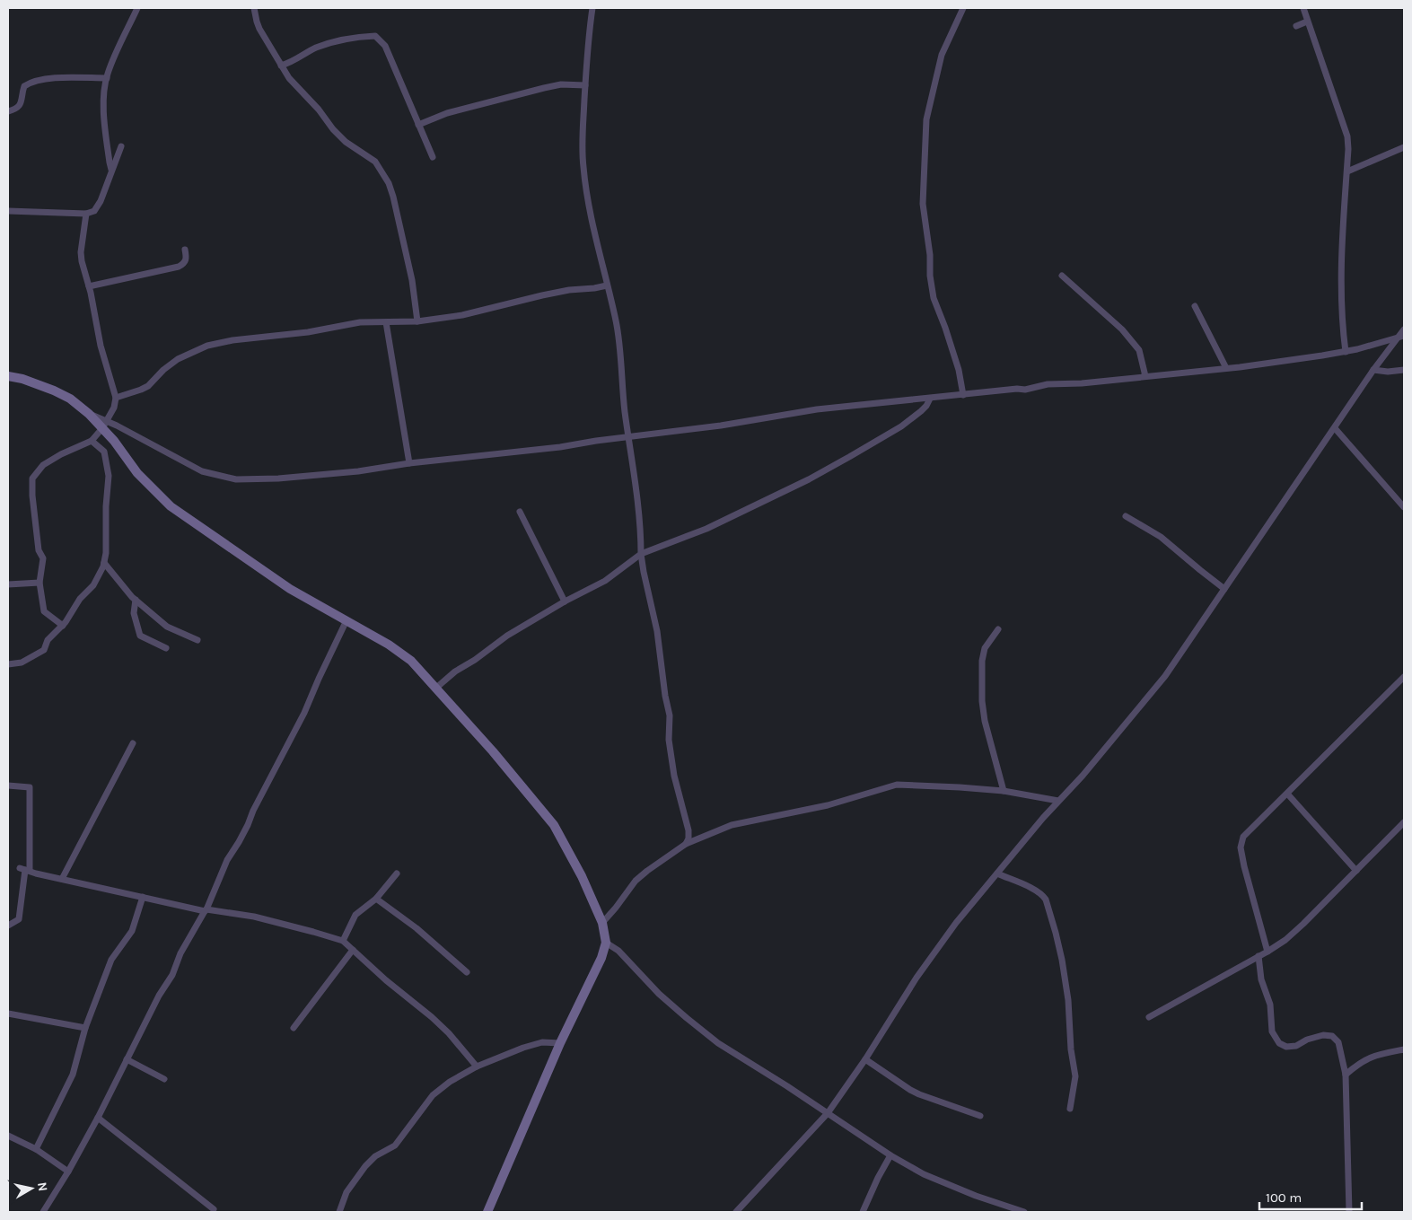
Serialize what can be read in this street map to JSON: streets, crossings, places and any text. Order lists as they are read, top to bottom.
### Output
{
  "scale_bar": "100 m",
  "north": "right"
}
